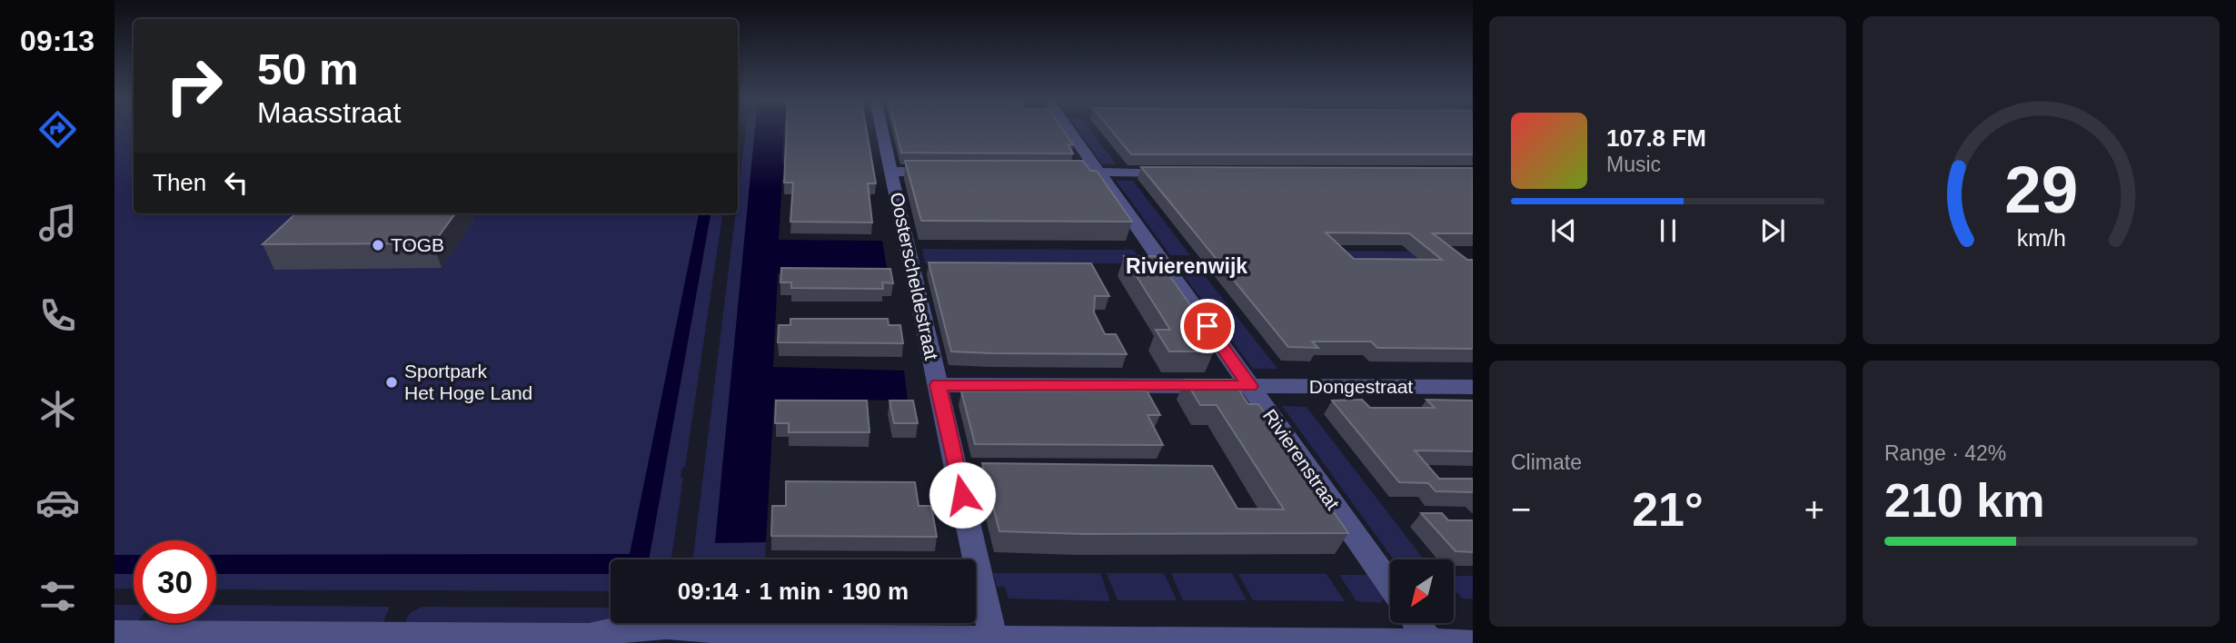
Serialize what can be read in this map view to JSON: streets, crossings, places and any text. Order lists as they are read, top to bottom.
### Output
{
  "streets": {
    "street": ["Oosterscheldestraat", "Dongestraat", "Rivierenstraat"]
  },
  "crossings": [
    ["Oosterscheldestraat", "Dongestraat"],
    ["Dongestraat", "Rivierenstraat"]
  ],
  "districts": ["Rivierenwijk"],
  "places": ["TOGB", "Sportpark Het Hoge Land"],
  "north": "bottom left",
  "page": {
    "tabs": "09:13",
    "turn": ["50 m", "Maasstraat"],
    "song": ["107.8 FM", "Music"],
    "then": "Then",
    "tile": [
      "Climate",
      ["Range · 42%", "210 km"]
    ],
    "heat": ["−", "21°", "+"],
    "limit": "30",
    "trip": "09:14 · 1 min · 190 m",
    "gauge": ["29", "km/h"]
  }
}
